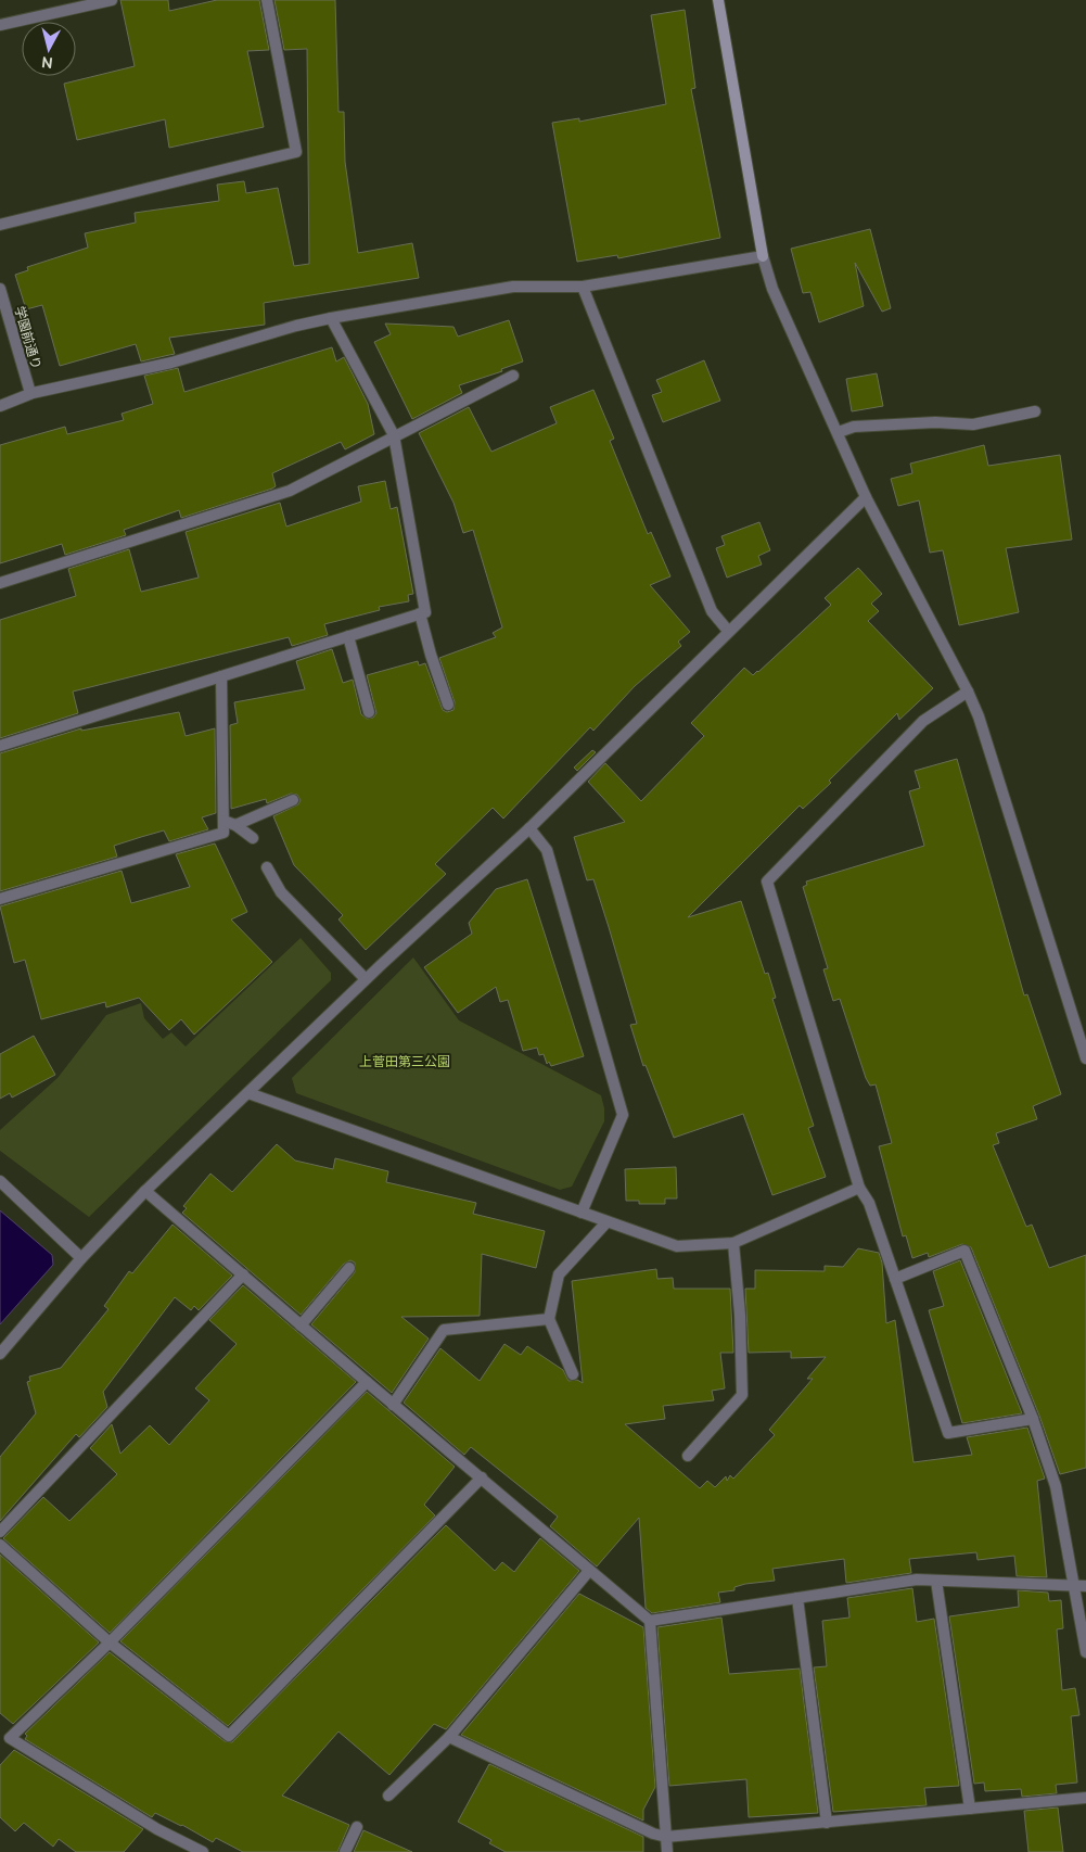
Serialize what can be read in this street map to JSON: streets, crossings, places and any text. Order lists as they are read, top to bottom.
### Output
{
  "streets": {
    "street": ["学園前通り"]
  },
  "parks": ["上菅田第三公園"],
  "north": "bottom"
}
